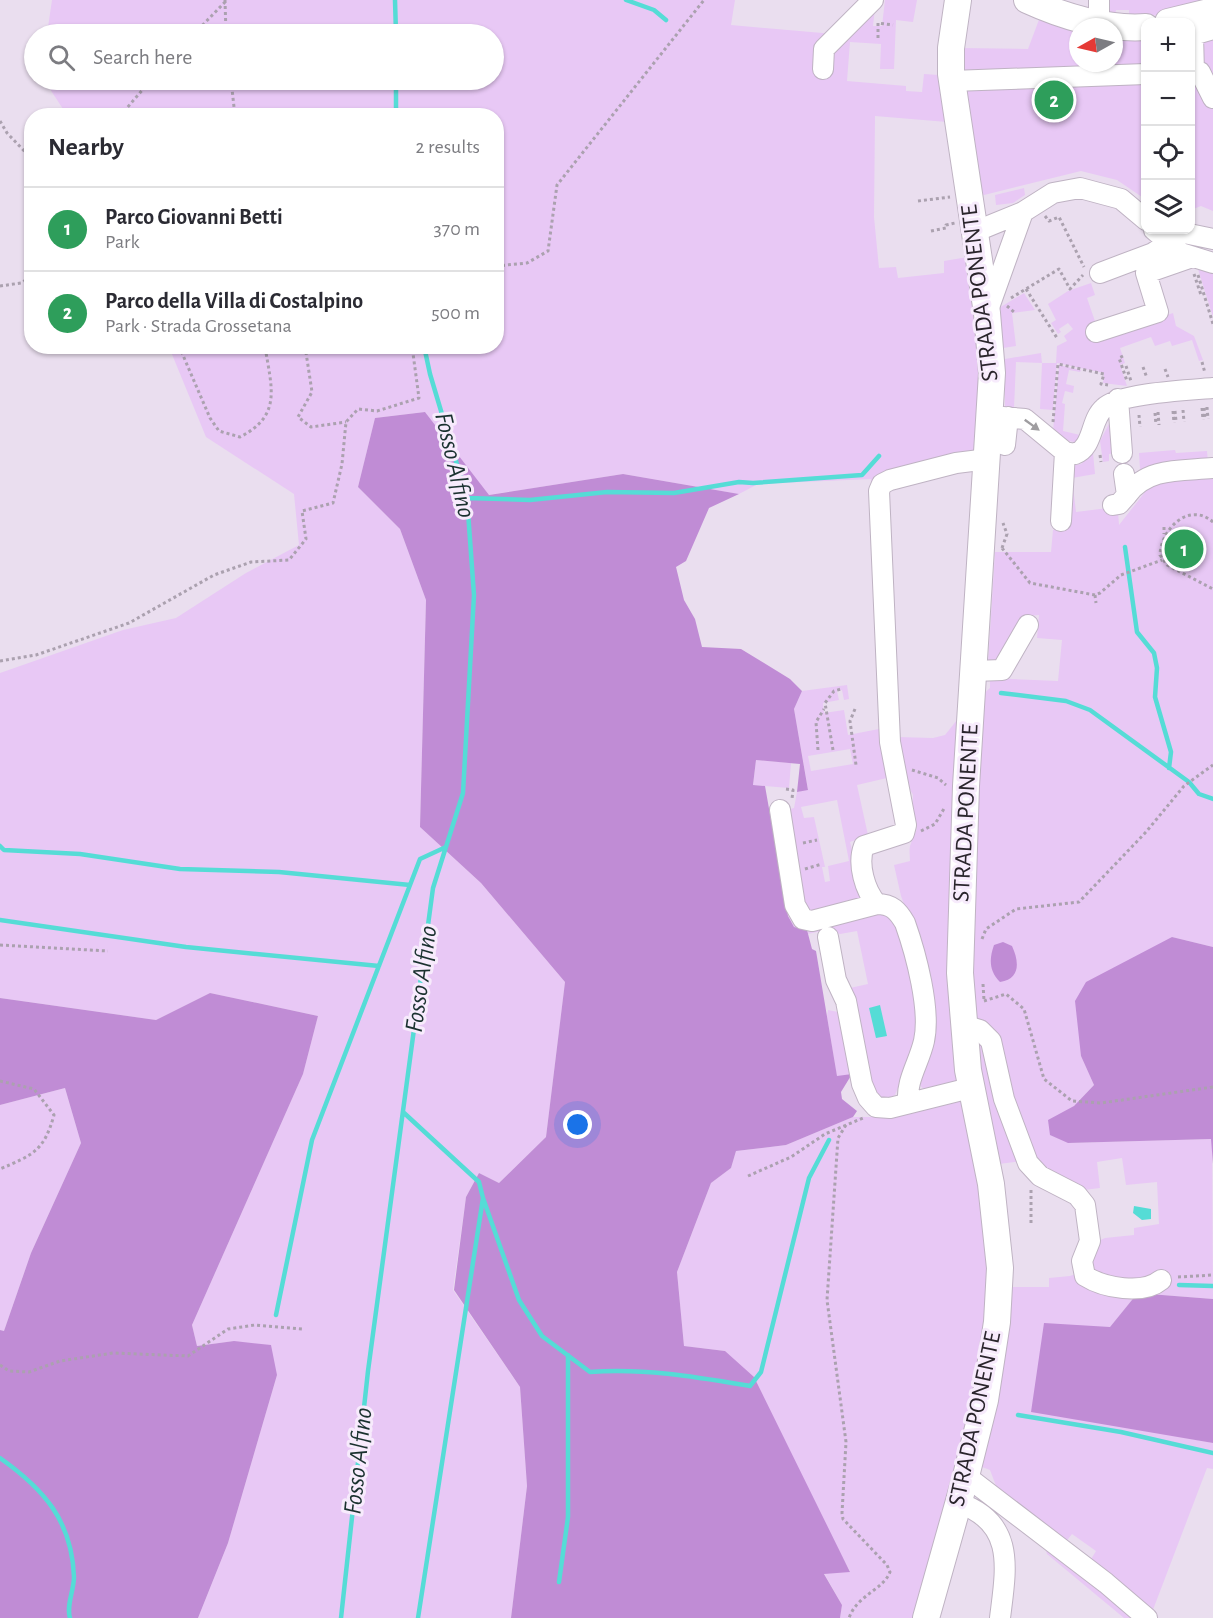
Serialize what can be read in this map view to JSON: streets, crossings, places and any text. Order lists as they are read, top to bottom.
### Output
{
  "streets": {
    "main road": ["STRADA PONENTE"]
  },
  "water": ["Fosso Alfino"],
  "north": "left",
  "page": {
    "map_buttons": ["+", "−"],
    "search": "Search here",
    "pins": ["2", "1"],
    "heading": ["Nearby", "2 results"],
    "list": [
      {
        "mark": "1",
        "name": "Parco Giovanni Betti",
        "note": "Park",
        "value": "370 m"
      },
      {
        "mark": "2",
        "name": "Parco della Villa di Costalpino",
        "note": "Park · Strada Grossetana",
        "value": "500 m"
      }
    ]
  }
}
